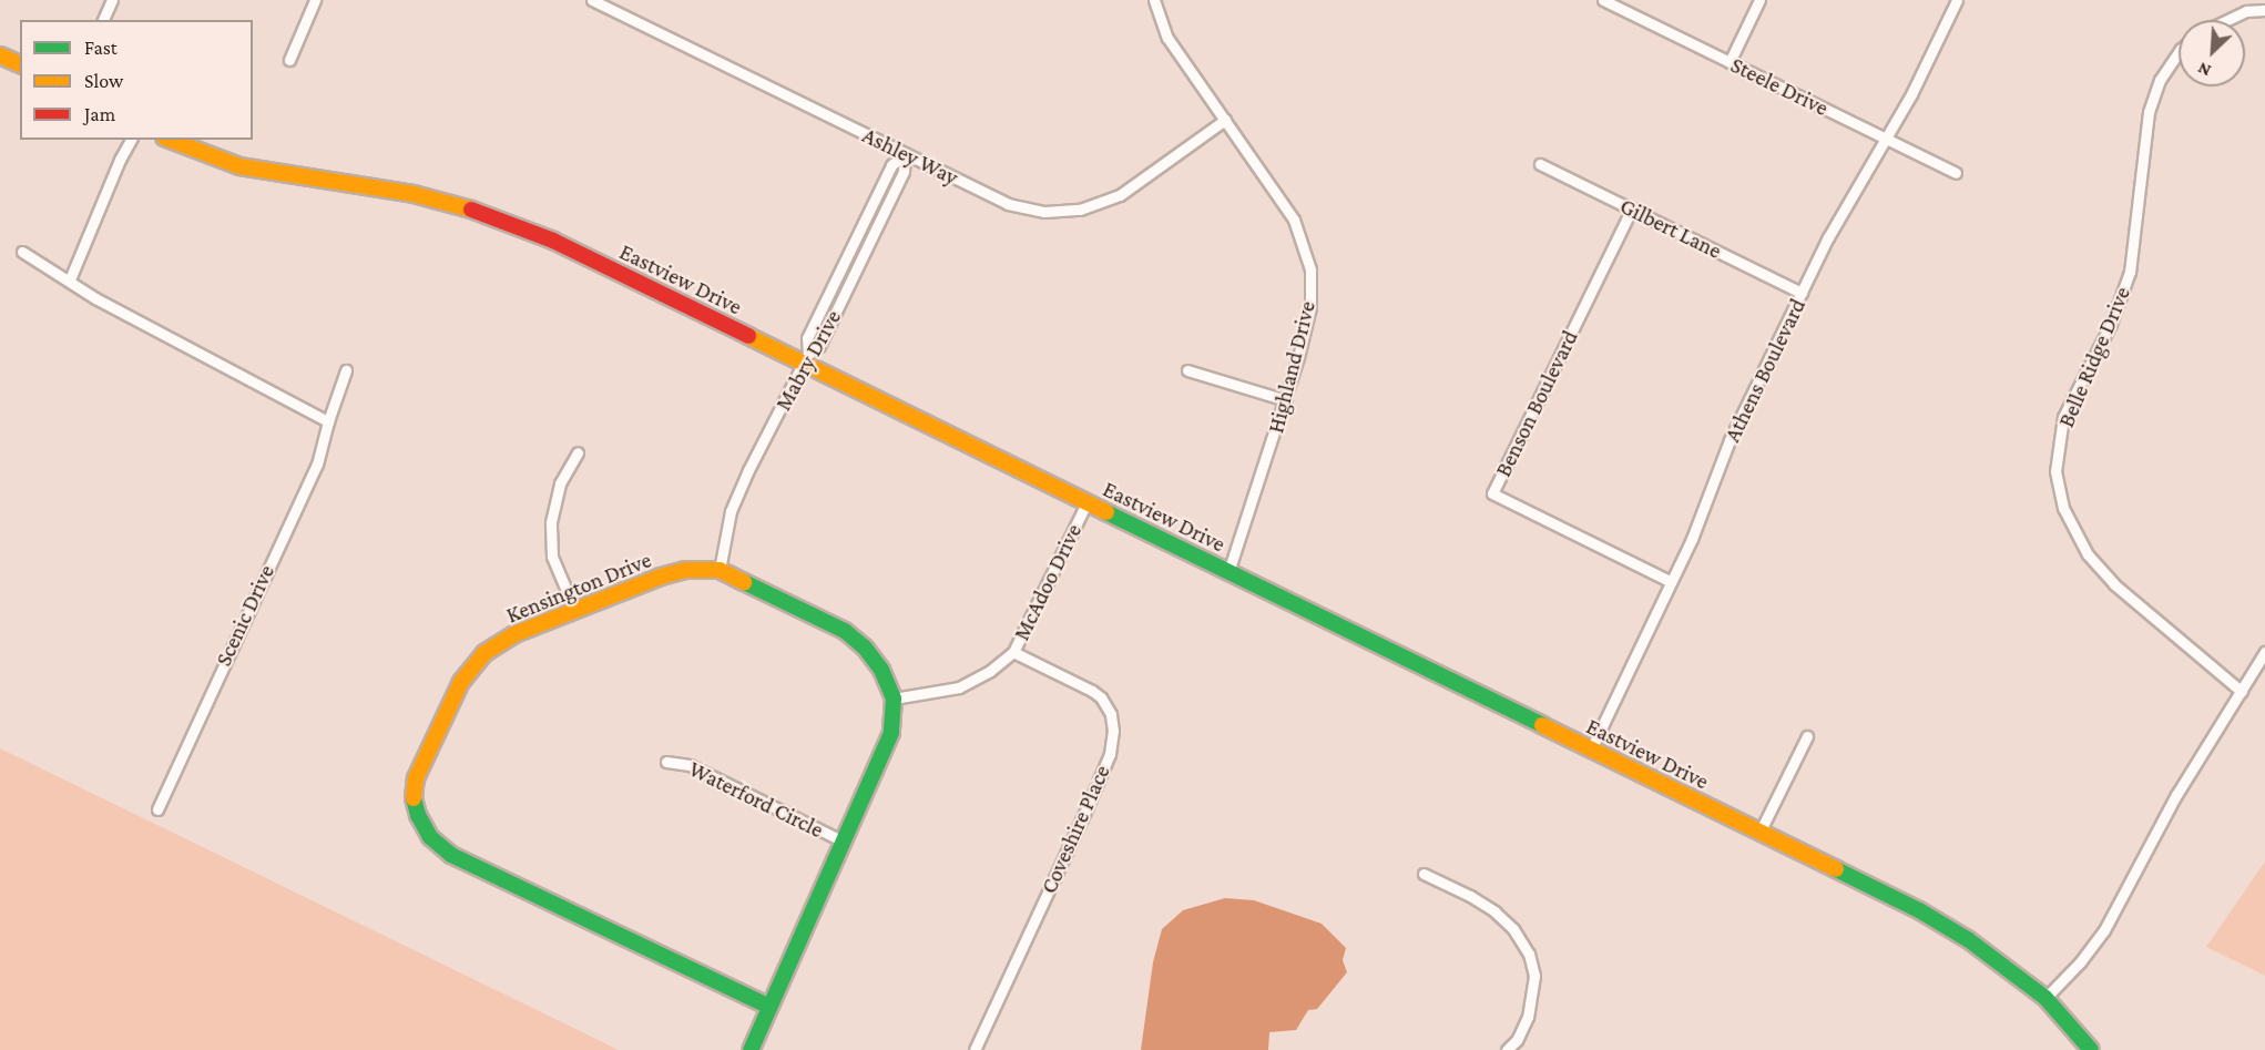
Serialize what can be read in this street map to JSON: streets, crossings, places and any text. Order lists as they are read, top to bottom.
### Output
{
  "streets": {
    "street": [
      "Steele Drive",
      "Ashley Way",
      "Gilbert Lane",
      "Eastview Drive",
      "Belle Ridge Drive",
      "Mabry Drive",
      "Highland Drive",
      "Athens Boulevard",
      "Benson Boulevard",
      "McAdoo Drive",
      "Kensington Drive",
      "Scenic Drive",
      "Waterford Circle",
      "Coveshire Place"
    ]
  },
  "crossings": [
    ["Steele Drive", "Athens Boulevard"],
    ["Ashley Way", "Mabry Drive"],
    ["Ashley Way", "Highland Drive"],
    ["Gilbert Lane", "Athens Boulevard"],
    ["Gilbert Lane", "Benson Boulevard"],
    ["Eastview Drive", "Mabry Drive"],
    ["Eastview Drive", "Highland Drive"],
    ["Eastview Drive", "Athens Boulevard"],
    ["Eastview Drive", "McAdoo Drive"],
    ["Mabry Drive", "Kensington Drive"],
    ["Athens Boulevard", "Benson Boulevard"],
    ["McAdoo Drive", "Kensington Drive"],
    ["McAdoo Drive", "Coveshire Place"],
    ["Kensington Drive", "Waterford Circle"]
  ],
  "legend": ["Fast", "Slow", "Jam"],
  "north": "bottom left"
}
